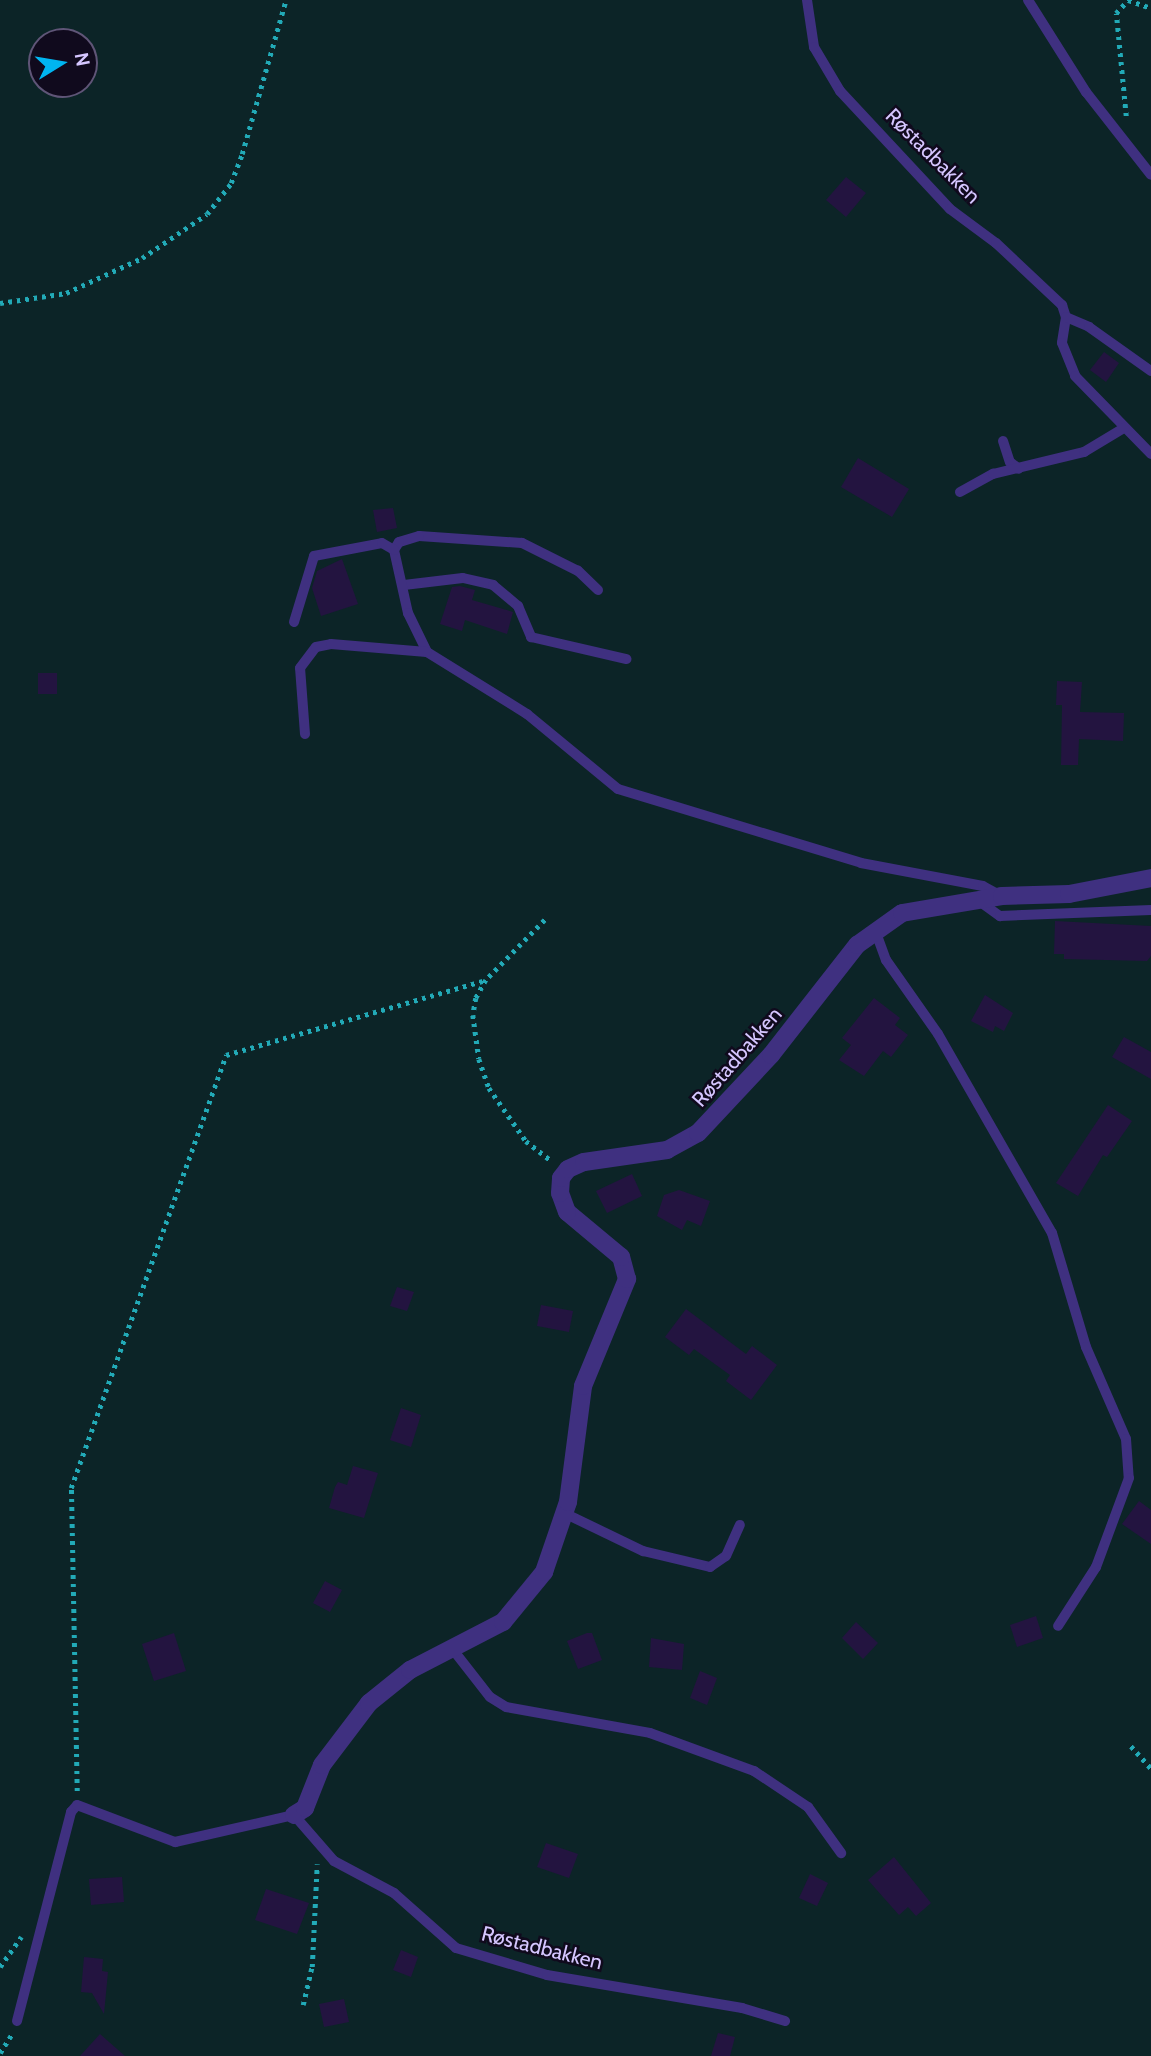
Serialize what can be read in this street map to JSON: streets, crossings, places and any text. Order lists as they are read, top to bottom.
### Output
{
  "streets": {
    "street": ["Røstadbakken"]
  },
  "north": "right"
}
